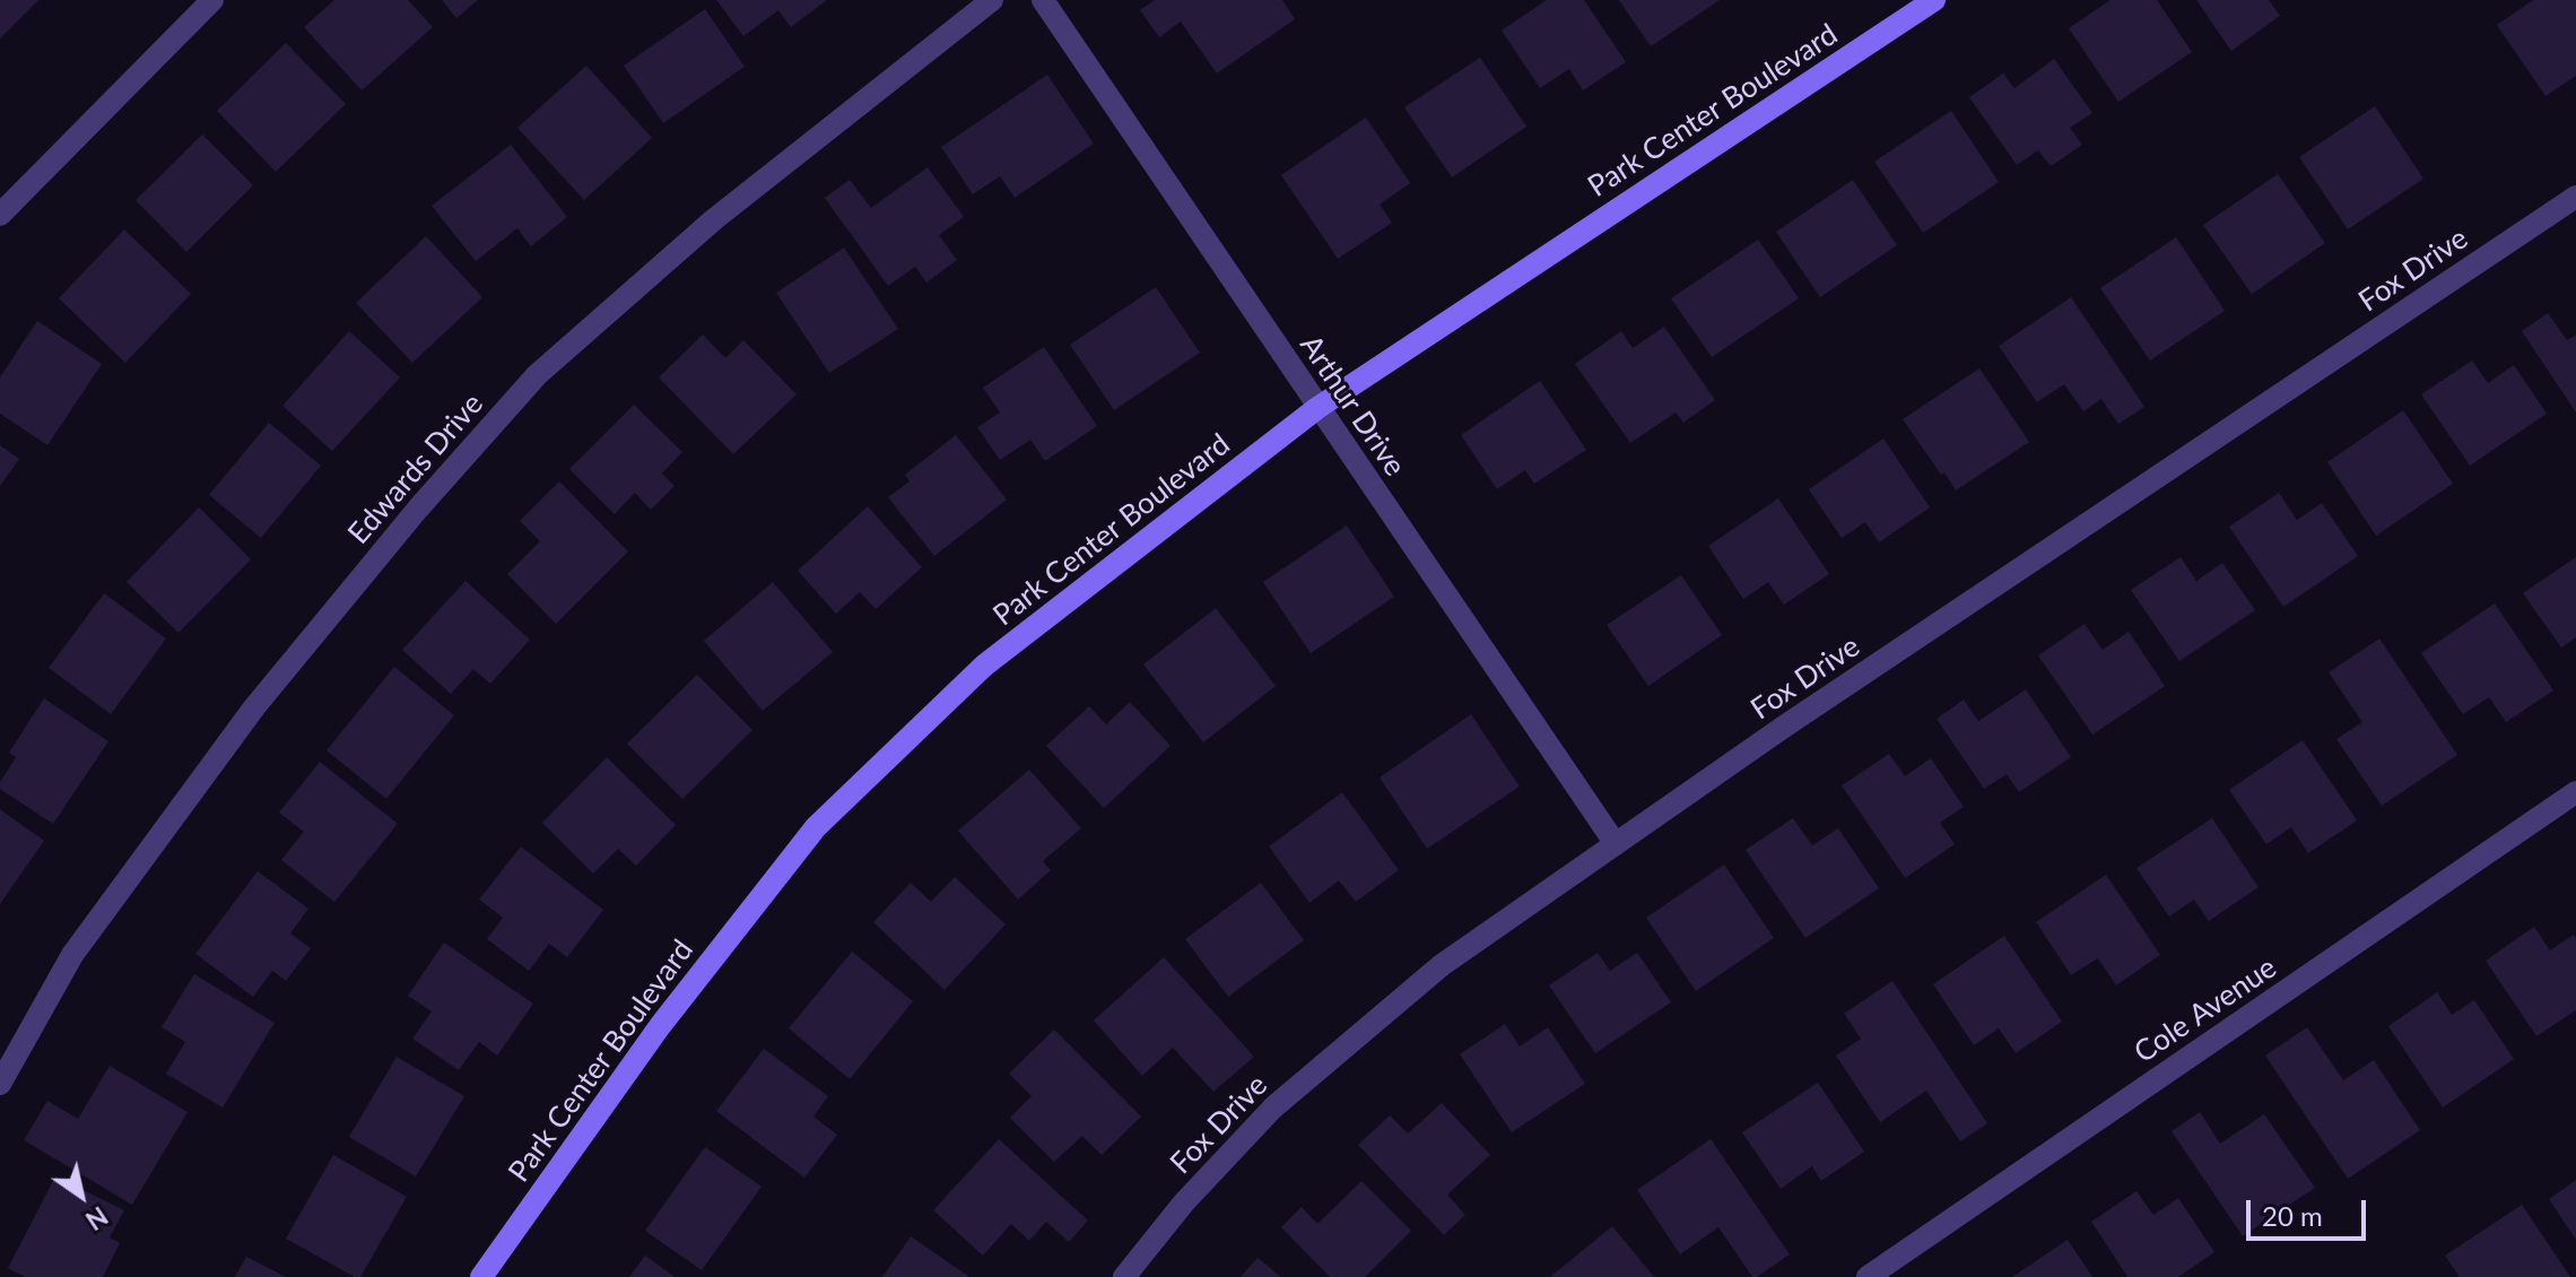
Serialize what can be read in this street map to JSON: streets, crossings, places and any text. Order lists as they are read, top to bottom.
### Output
{
  "streets": {
    "street": [
      "Park Center Boulevard",
      "Fox Drive",
      "Arthur Drive",
      "Edwards Drive",
      "Cole Avenue"
    ]
  },
  "crossings": [
    ["Park Center Boulevard", "Arthur Drive"],
    ["Fox Drive", "Arthur Drive"]
  ],
  "scale_bar": "20 m",
  "north": "bottom right"
}
